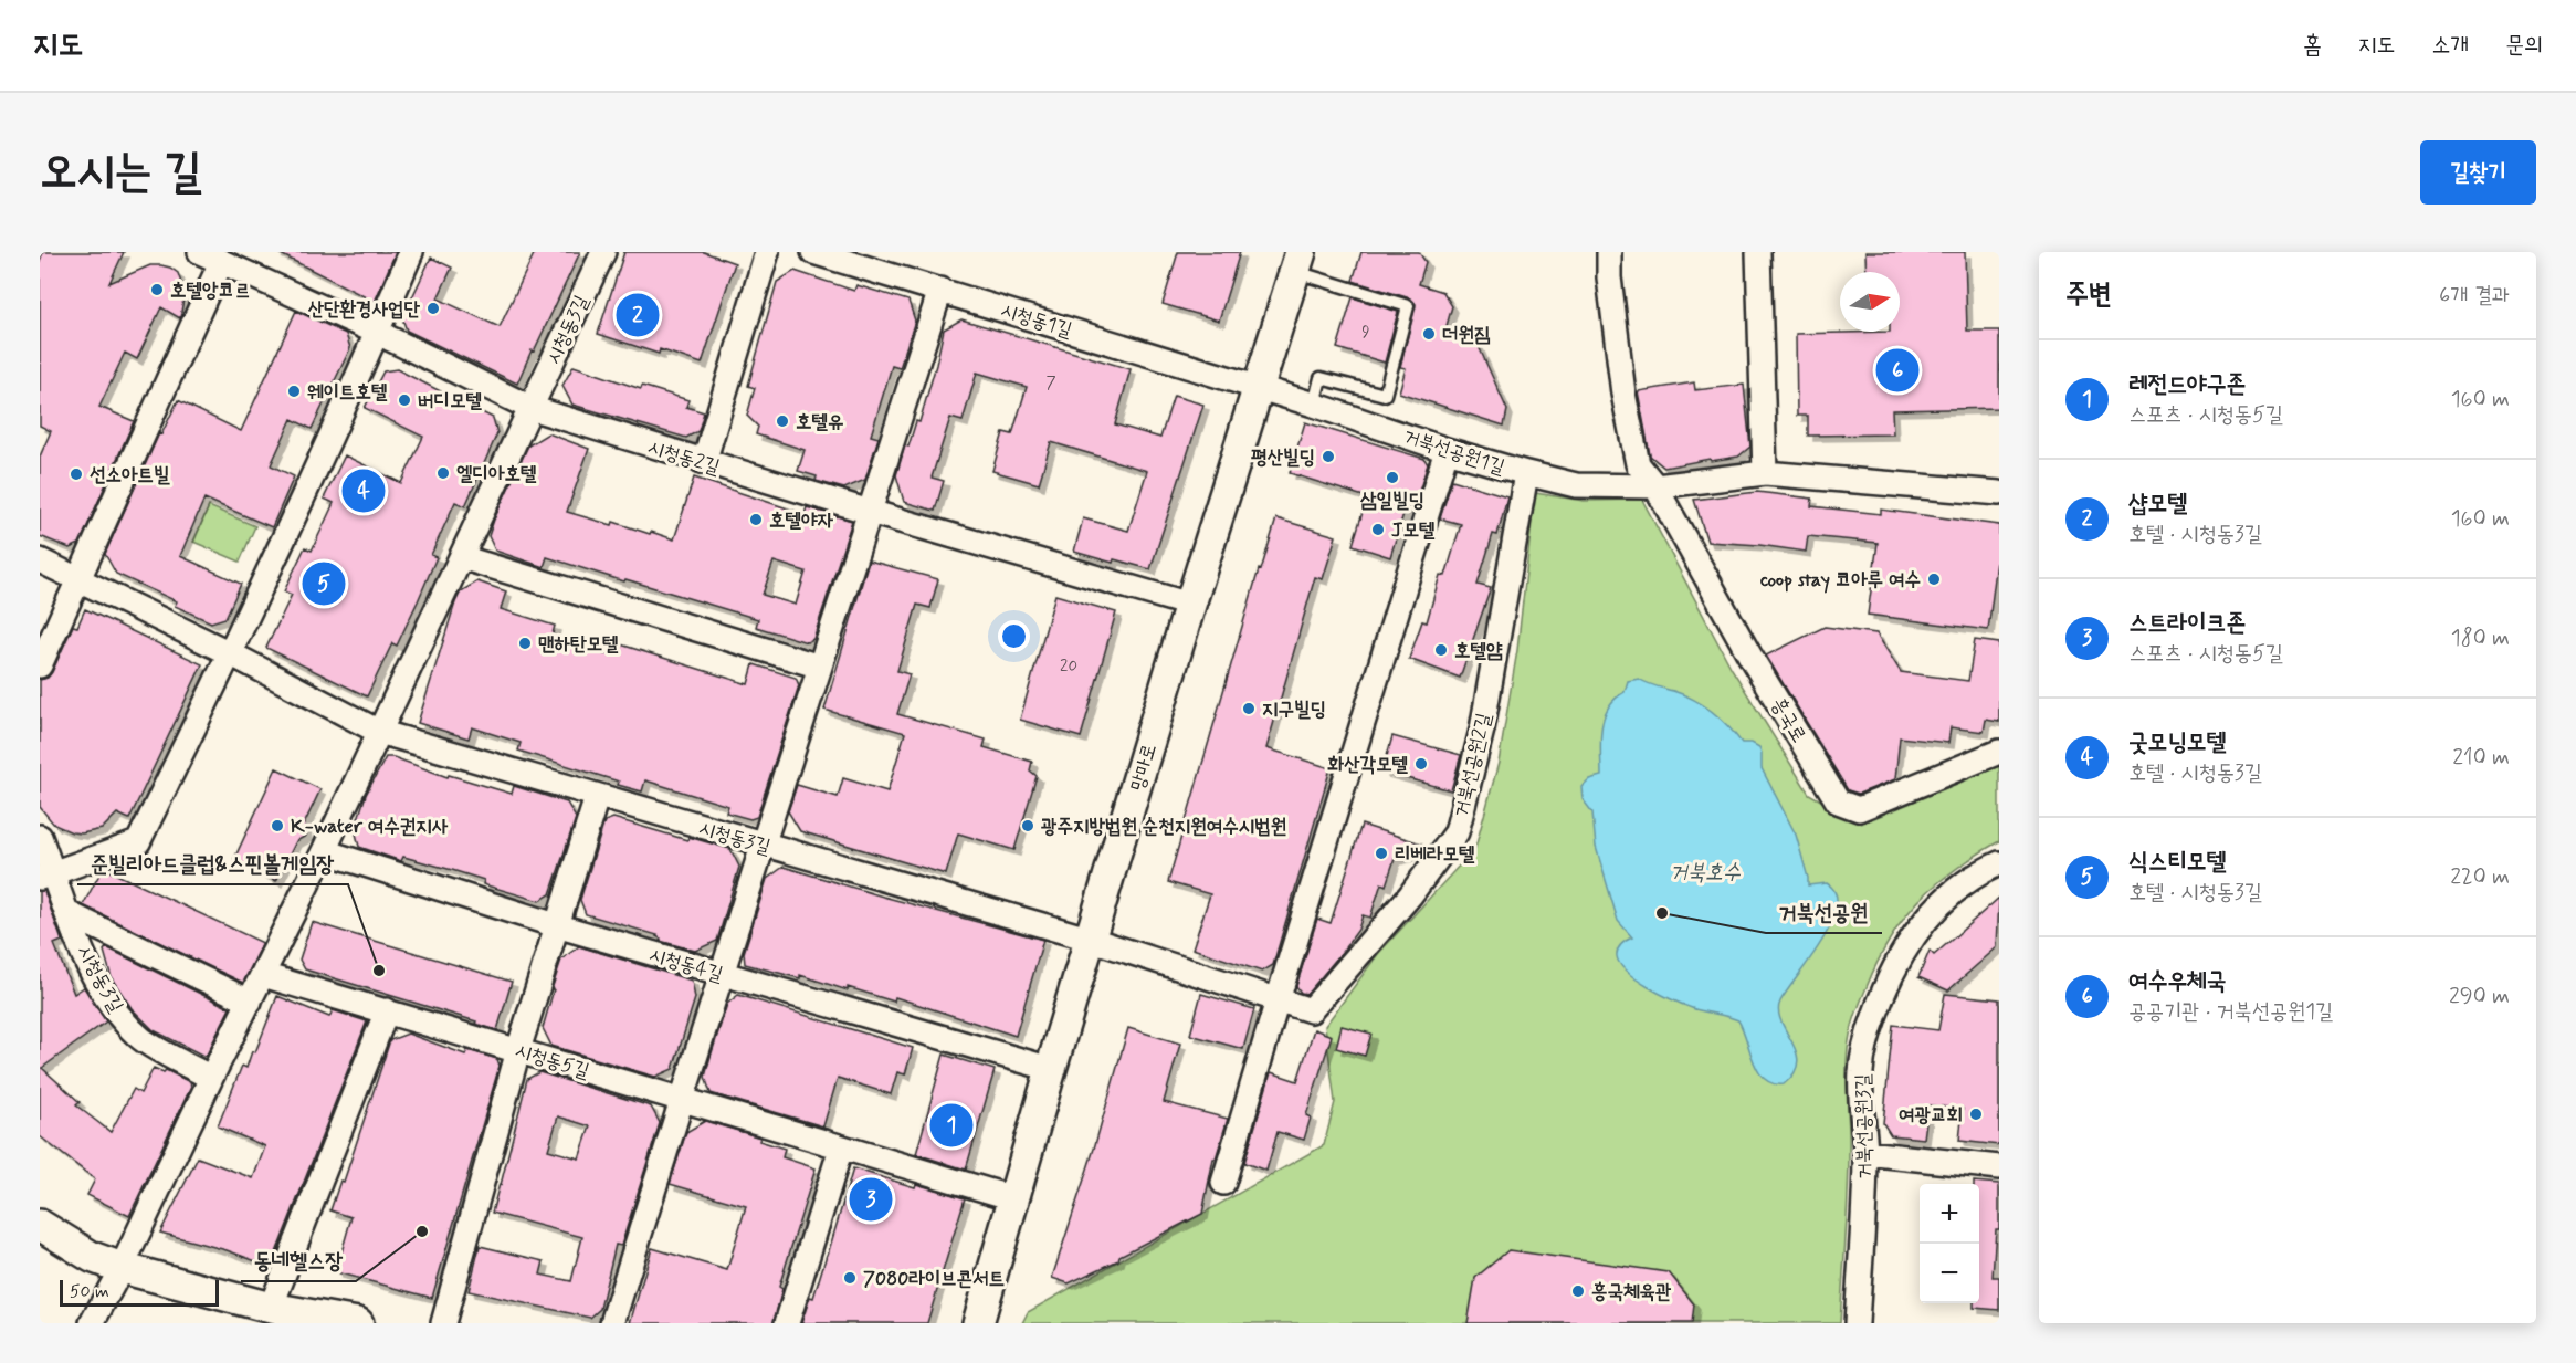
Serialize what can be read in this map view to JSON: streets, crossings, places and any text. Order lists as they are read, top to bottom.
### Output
{
  "streets": {
    "street": [
      "시청동1길",
      "시청동3길",
      "거북선공원1길",
      "시청동2길",
      "흥국로",
      "거북선공원2길",
      "망마로",
      "시청동4길",
      "시청동5길",
      "거북선공원3길"
    ]
  },
  "crossings": [
    ["시청동1길", "거북선공원1길"],
    ["시청동1길", "망마로"],
    ["시청동3길", "시청동2길"],
    ["시청동3길", "거북선공원2길"],
    ["시청동3길", "망마로"],
    ["거북선공원1길", "흥국로"],
    ["거북선공원1길", "거북선공원2길"],
    ["거북선공원1길", "망마로"],
    ["시청동2길", "망마로"],
    ["거북선공원2길", "망마로"],
    ["망마로", "시청동4길"],
    ["망마로", "시청동5길"]
  ],
  "water": ["거북호수"],
  "places": [
    "호텔앙코르",
    "산단환경사업단",
    "더원짐",
    "웨이트호텔",
    "버디모텔",
    "호텔유",
    "평산빌딩",
    "엘디아호텔",
    "선소아트빌",
    "삼일빌딩",
    "호텔야자",
    "J모텔",
    "coop stay 코아루 여수",
    "맨하탄모텔",
    "호텔얌",
    "지구빌딩",
    "화산각모텔",
    "K-water 여수권지사",
    "광주지방법원 순천지원여수시법원",
    "리베라모텔",
    "거북선공원",
    "준빌리아드클럽&스핀볼게임장",
    "여광교회",
    "동네헬스장",
    "7080라이브콘서트",
    "흥국체육관"
  ],
  "house_numbers": ["9", "7", "20"],
  "scale_bar": "50 m",
  "north": "right",
  "page": {
    "header": "지도",
    "nav": [
      "홈",
      "지도",
      "소개",
      "문의"
    ],
    "buttons": "길찾기",
    "title": "오시는 길",
    "heading": ["주변", "6개 결과"],
    "pins": [
      "2",
      "6",
      "4",
      "5",
      "1",
      "3"
    ],
    "list": [
      {
        "mark": "1",
        "name": "레전드야구존",
        "note": "스포츠 · 시청동5길",
        "value": "160 m"
      },
      {
        "mark": "2",
        "name": "샵모텔",
        "note": "호텔 · 시청동3길",
        "value": "160 m"
      },
      {
        "mark": "3",
        "name": "스트라이크존",
        "note": "스포츠 · 시청동5길",
        "value": "180 m"
      },
      {
        "mark": "4",
        "name": "굿모닝모텔",
        "note": "호텔 · 시청동3길",
        "value": "210 m"
      },
      {
        "mark": "5",
        "name": "식스티모텔",
        "note": "호텔 · 시청동3길",
        "value": "220 m"
      },
      {
        "mark": "6",
        "name": "여수우체국",
        "note": "공공기관 · 거북선공원1길",
        "value": "290 m"
      }
    ],
    "map_buttons": ["+", "−"],
    "scale": "50 m"
  }
}
